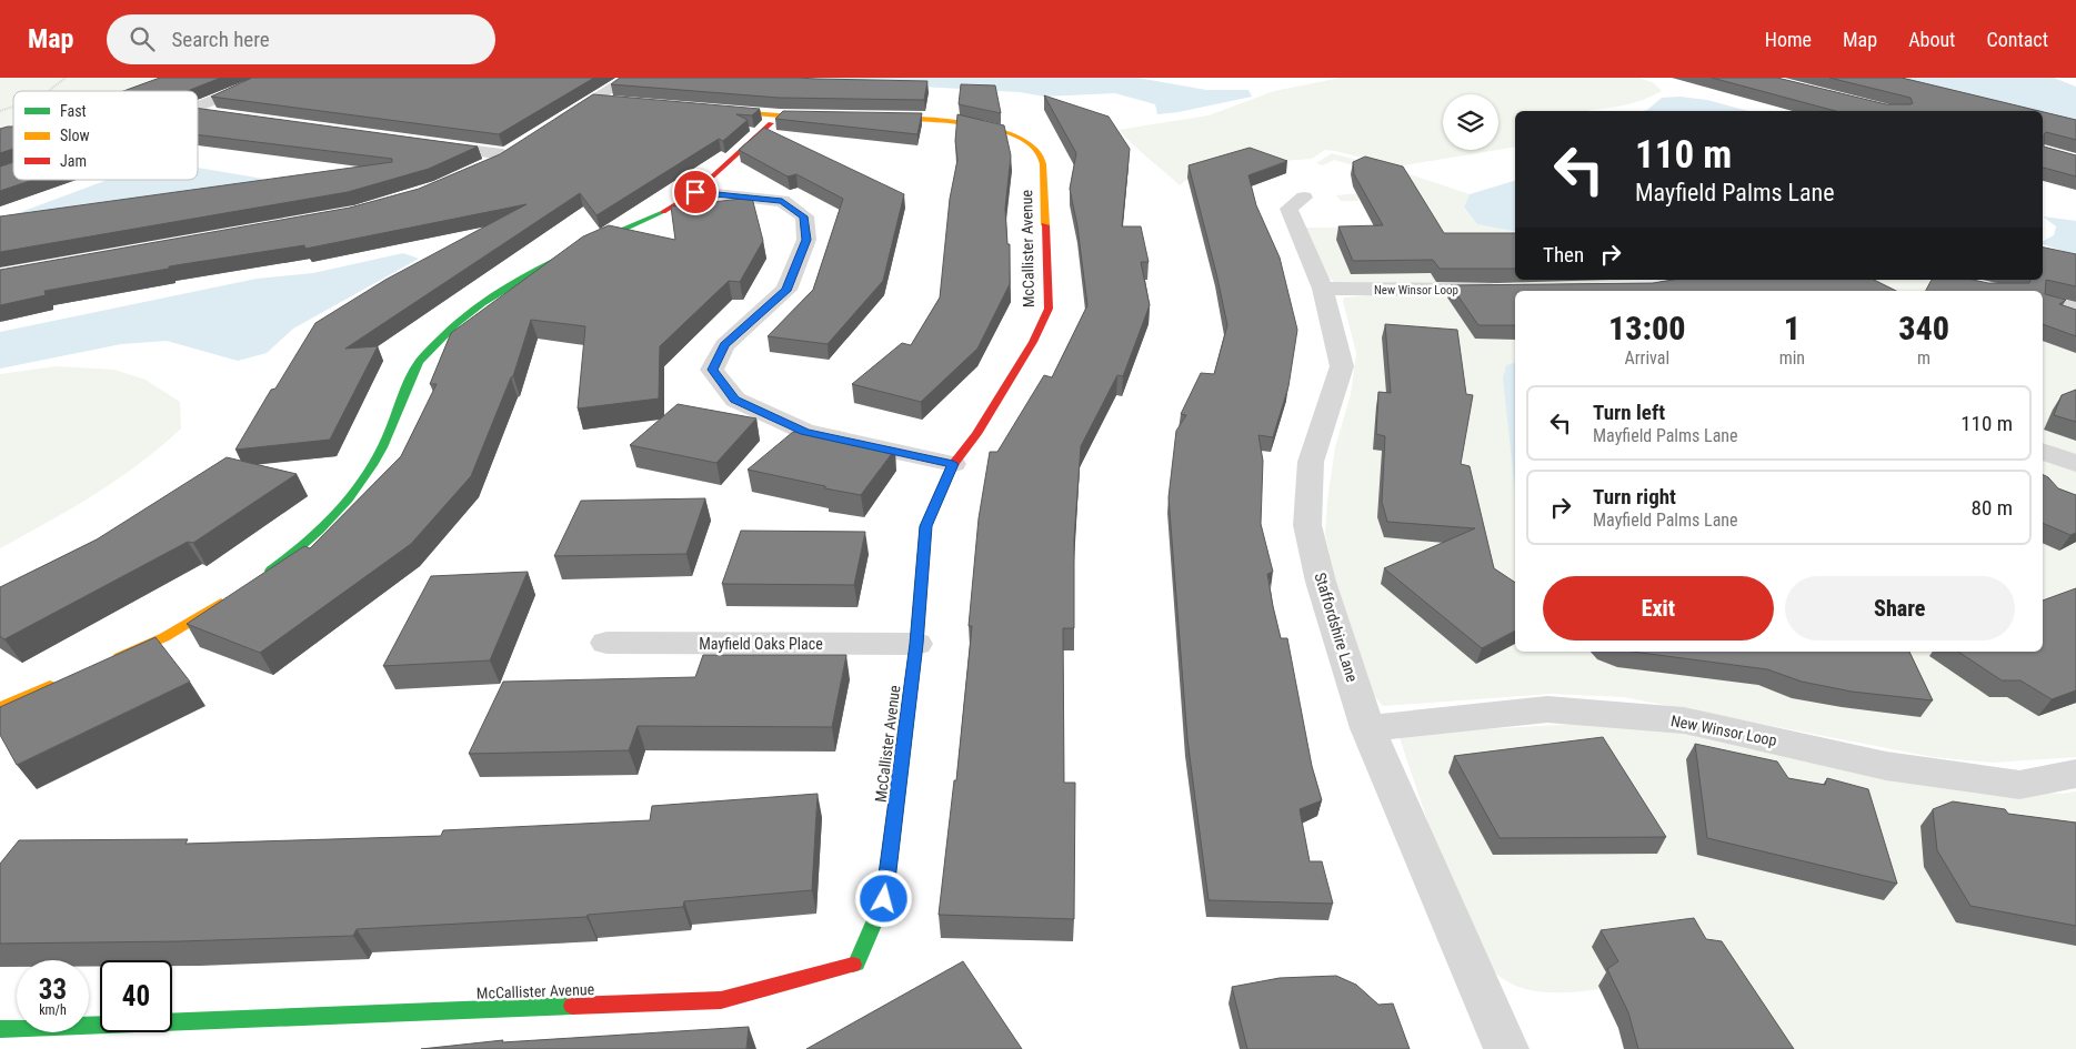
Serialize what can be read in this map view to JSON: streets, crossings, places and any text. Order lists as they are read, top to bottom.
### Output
{
  "streets": {
    "street": [
      "McCallister Avenue",
      "New Winsor Loop",
      "Staffordshire Lane",
      "Mayfield Oaks Place"
    ]
  },
  "crossings": [
    ["McCallister Avenue", "Mayfield Oaks Place"],
    ["New Winsor Loop", "Staffordshire Lane"]
  ],
  "legend": ["Fast", "Slow", "Jam"],
  "page": {
    "header": "Map",
    "search": "Search here",
    "nav": [
      "Home",
      "Map",
      "About",
      "Contact"
    ],
    "turn": ["110 m", "Mayfield Palms Lane"],
    "then": "Then",
    "eta": [
      "13:00",
      "Arrival",
      "1",
      "min",
      "340",
      "m"
    ],
    "list": [
      {
        "name": "Turn left",
        "note": "Mayfield Palms Lane",
        "value": "110 m"
      },
      {
        "name": "Turn right",
        "note": "Mayfield Palms Lane",
        "value": "80 m"
      }
    ],
    "buttons": ["Exit", "Share"],
    "speed": "33 km/h",
    "limit": "40"
  }
}
